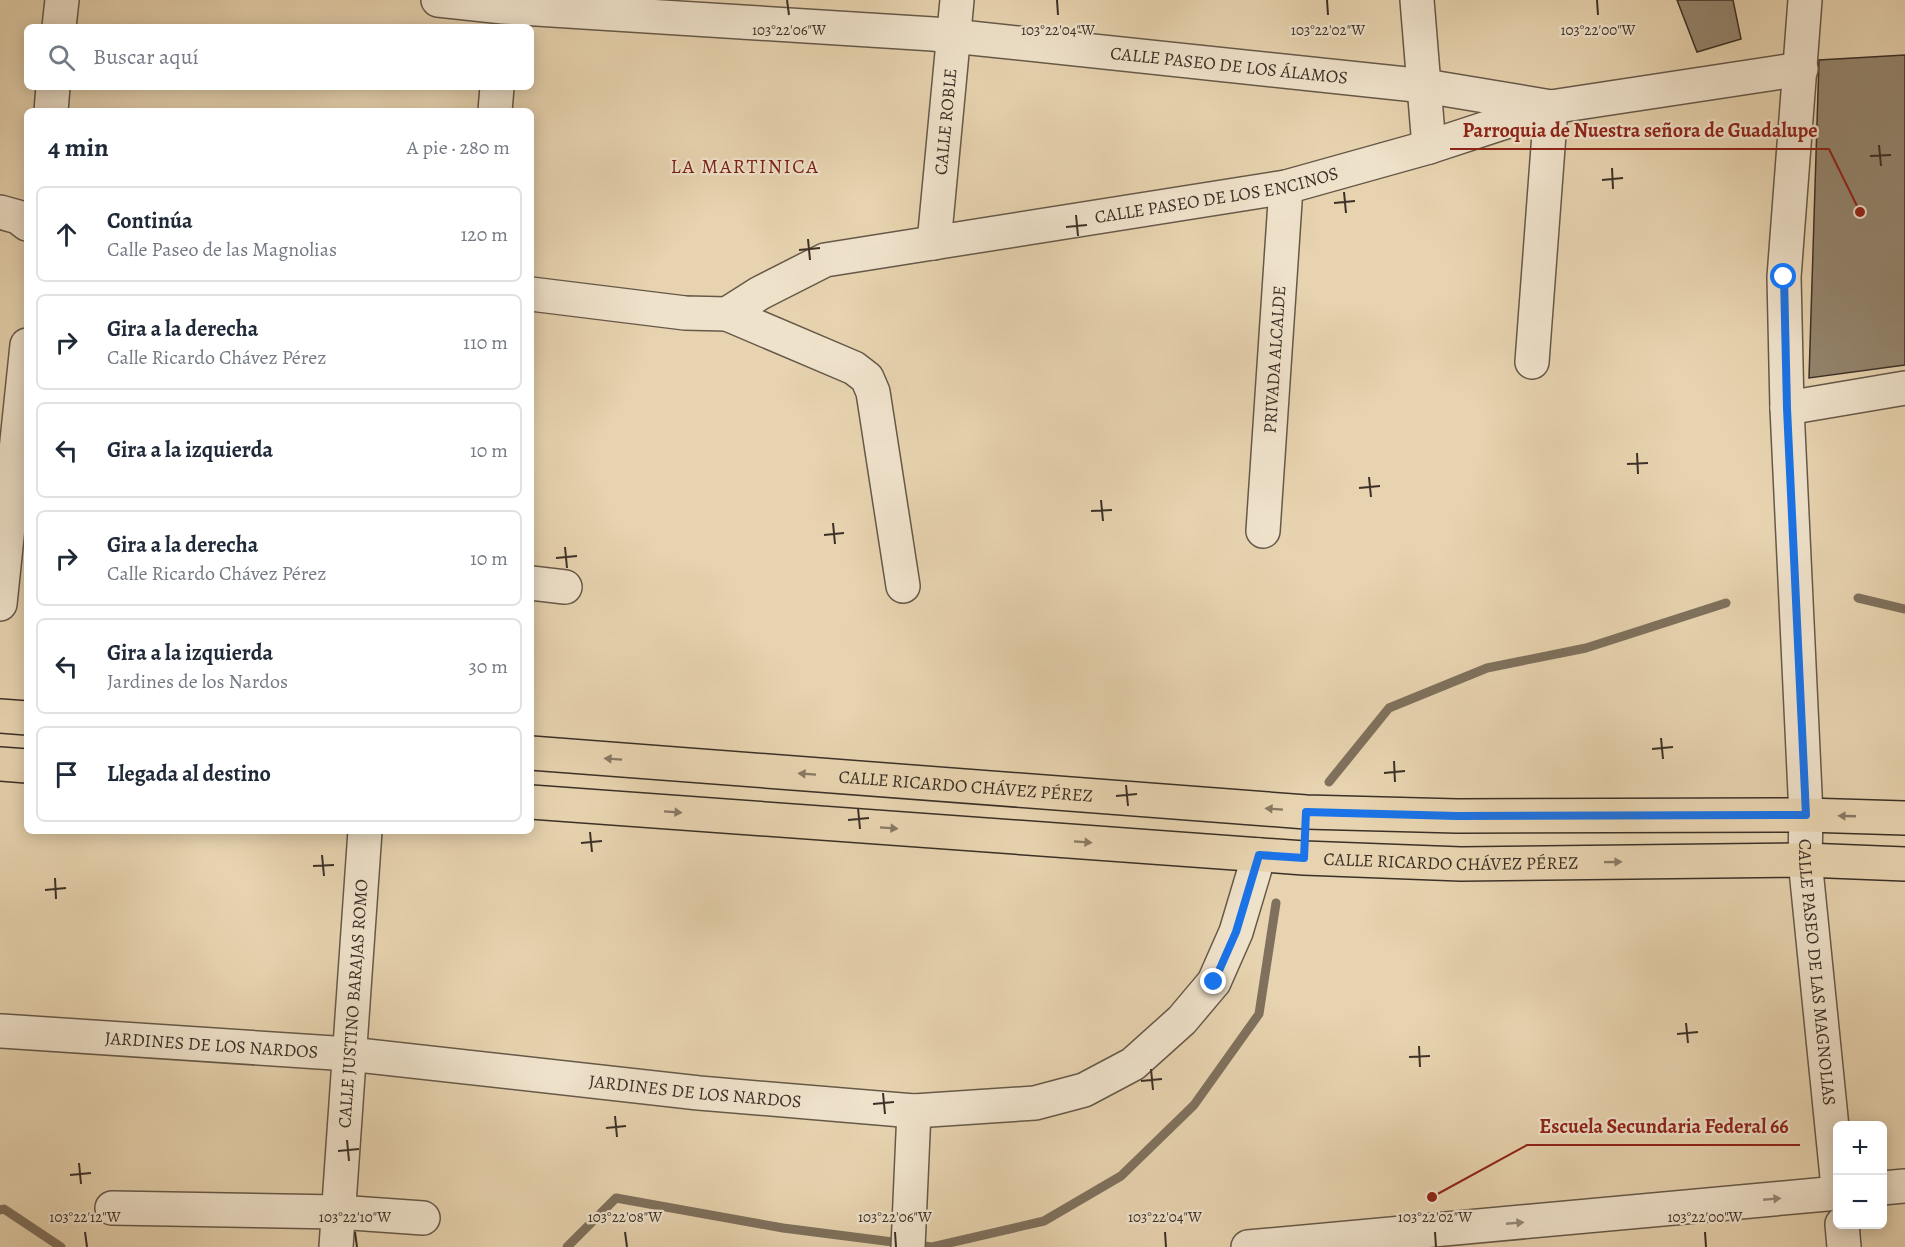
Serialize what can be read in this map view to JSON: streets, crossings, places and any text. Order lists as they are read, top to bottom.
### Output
{
  "streets": {
    "main road": ["CALLE RICARDO CHÁVEZ PÉREZ"],
    "street": [
      "CALLE PASEO DE LOS ÁLAMOS",
      "CALLE ROBLE",
      "CALLE PASEO DE LOS ENCINOS",
      "PRIVADA ALCALDE",
      "CALLE PASEO DE LAS MAGNOLIAS",
      "CALLE JUSTINO BARAJAS ROMO",
      "JARDINES DE LOS NARDOS"
    ]
  },
  "crossings": [
    ["CALLE PASEO DE LOS ÁLAMOS", "CALLE ROBLE"],
    ["CALLE PASEO DE LOS ÁLAMOS", "CALLE PASEO DE LOS ENCINOS"],
    ["CALLE ROBLE", "CALLE PASEO DE LOS ENCINOS"],
    ["CALLE PASEO DE LOS ENCINOS", "PRIVADA ALCALDE"],
    ["CALLE PASEO DE LOS ENCINOS", "CALLE PASEO DE LAS MAGNOLIAS"],
    ["CALLE RICARDO CHÁVEZ PÉREZ", "CALLE PASEO DE LAS MAGNOLIAS"],
    ["CALLE RICARDO CHÁVEZ PÉREZ", "JARDINES DE LOS NARDOS"],
    ["CALLE JUSTINO BARAJAS ROMO", "JARDINES DE LOS NARDOS"]
  ],
  "districts": ["LA MARTINICA"],
  "places": ["Parroquia de Nuestra señora de Guadalupe", "Escuela Secundaria Federal 66"],
  "page": {
    "search": "Buscar aquí",
    "heading": ["4 min", "A pie · 280 m"],
    "list": [
      ["Continúa", "Calle Paseo de las Magnolias", "120 m"],
      ["Gira a la derecha", "Calle Ricardo Chávez Pérez", "110 m"],
      ["Gira a la izquierda", "10 m"],
      ["Gira a la derecha", "Calle Ricardo Chávez Pérez", "10 m"],
      ["Gira a la izquierda", "Jardines de los Nardos", "30 m"],
      "Llegada al destino"
    ],
    "map_buttons": ["+", "−"]
  },
  "coordinates": [
    "103°22'06\"W",
    "103°22'04\"W",
    "103°22'02\"W",
    "103°22'00\"W",
    "103°22'12\"W",
    "103°22'10\"W",
    "103°22'08\"W"
  ]
}
